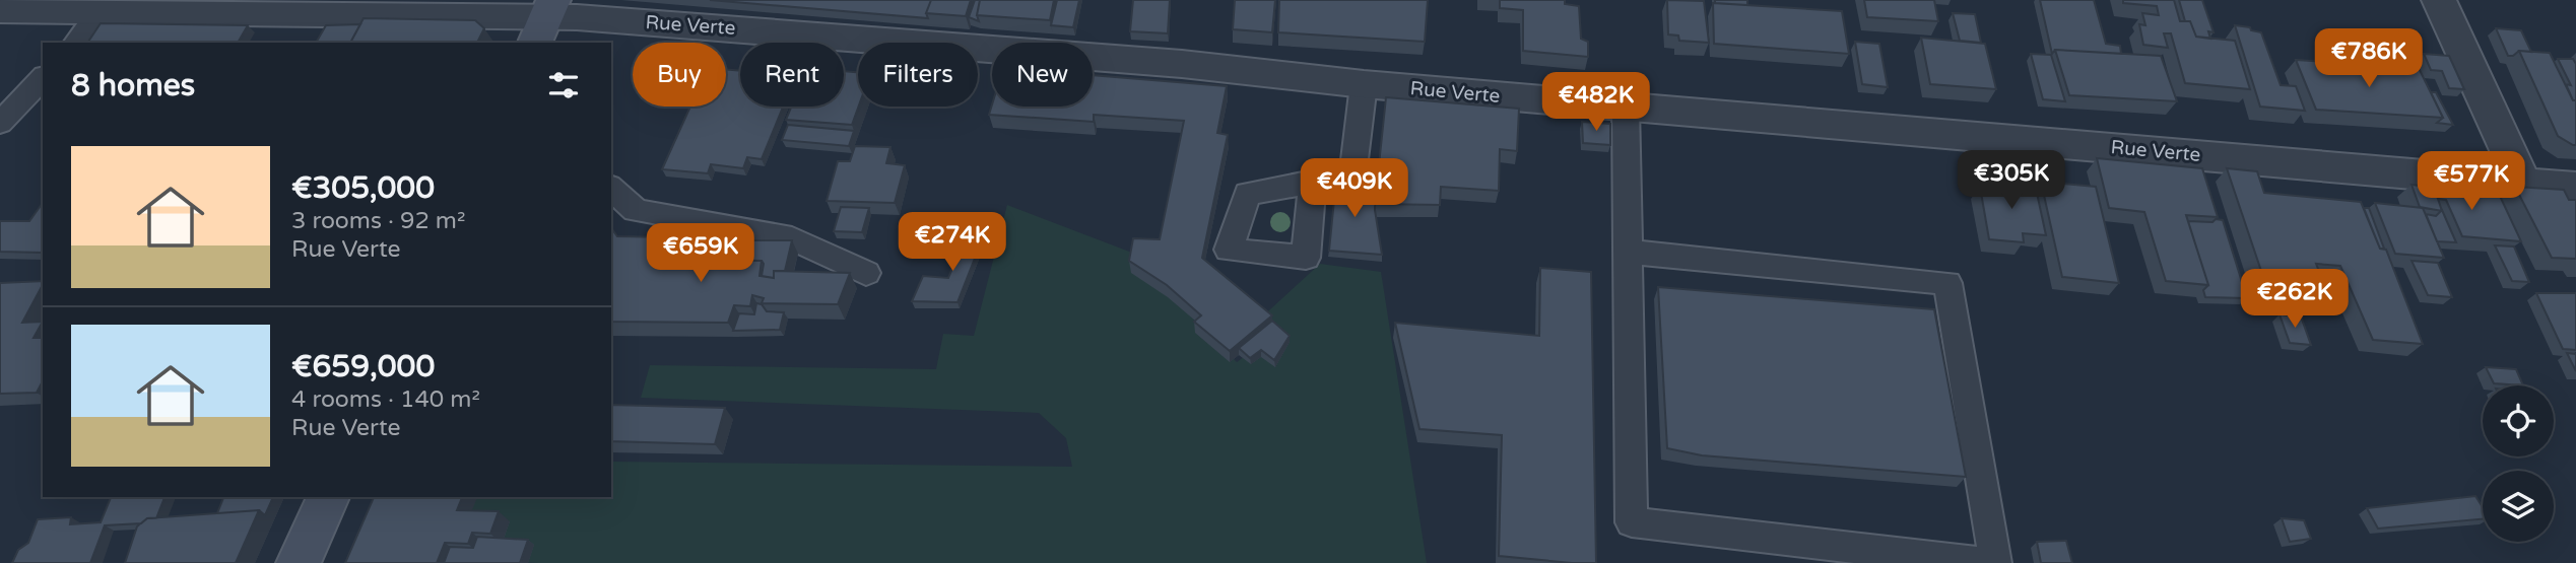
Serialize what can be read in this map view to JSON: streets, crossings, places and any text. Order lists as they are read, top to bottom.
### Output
{
  "streets": {
    "street": ["Rue Verte"]
  },
  "page": {
    "price": [
      "€786K",
      "€482K",
      "€305K",
      "€577K",
      "€409K",
      "€274K",
      "€659K",
      "€262K"
    ],
    "chip": [
      "Buy",
      "Rent",
      "Filters",
      "New"
    ],
    "heading": "8 homes",
    "list": [
      {
        "name": "€305,000",
        "note": "3 rooms · 92 m² · Rue Verte"
      },
      {
        "name": "€659,000",
        "note": "4 rooms · 140 m² · Rue Verte"
      }
    ]
  }
}
